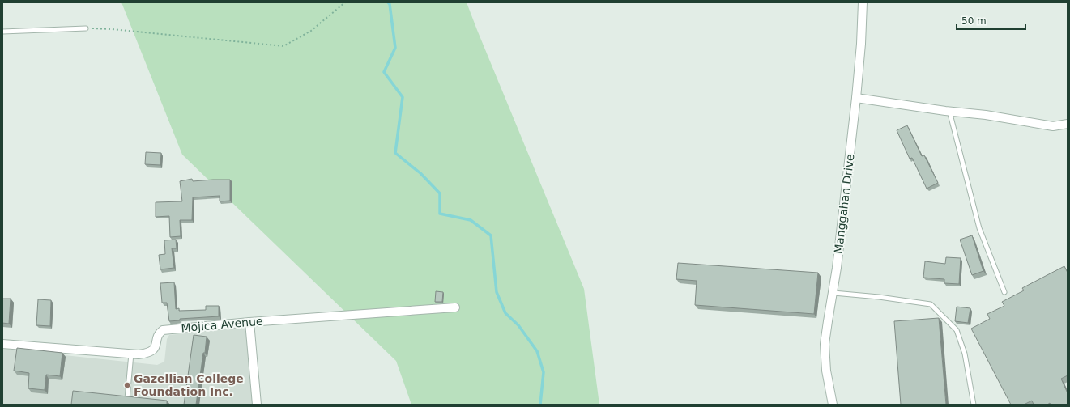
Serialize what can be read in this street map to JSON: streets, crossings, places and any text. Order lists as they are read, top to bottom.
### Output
{
  "streets": {
    "street": ["Manggahan Drive", "Mojica Avenue"]
  },
  "places": ["Gazellian College Foundation Inc."],
  "scale_bar": "50 m"
}
